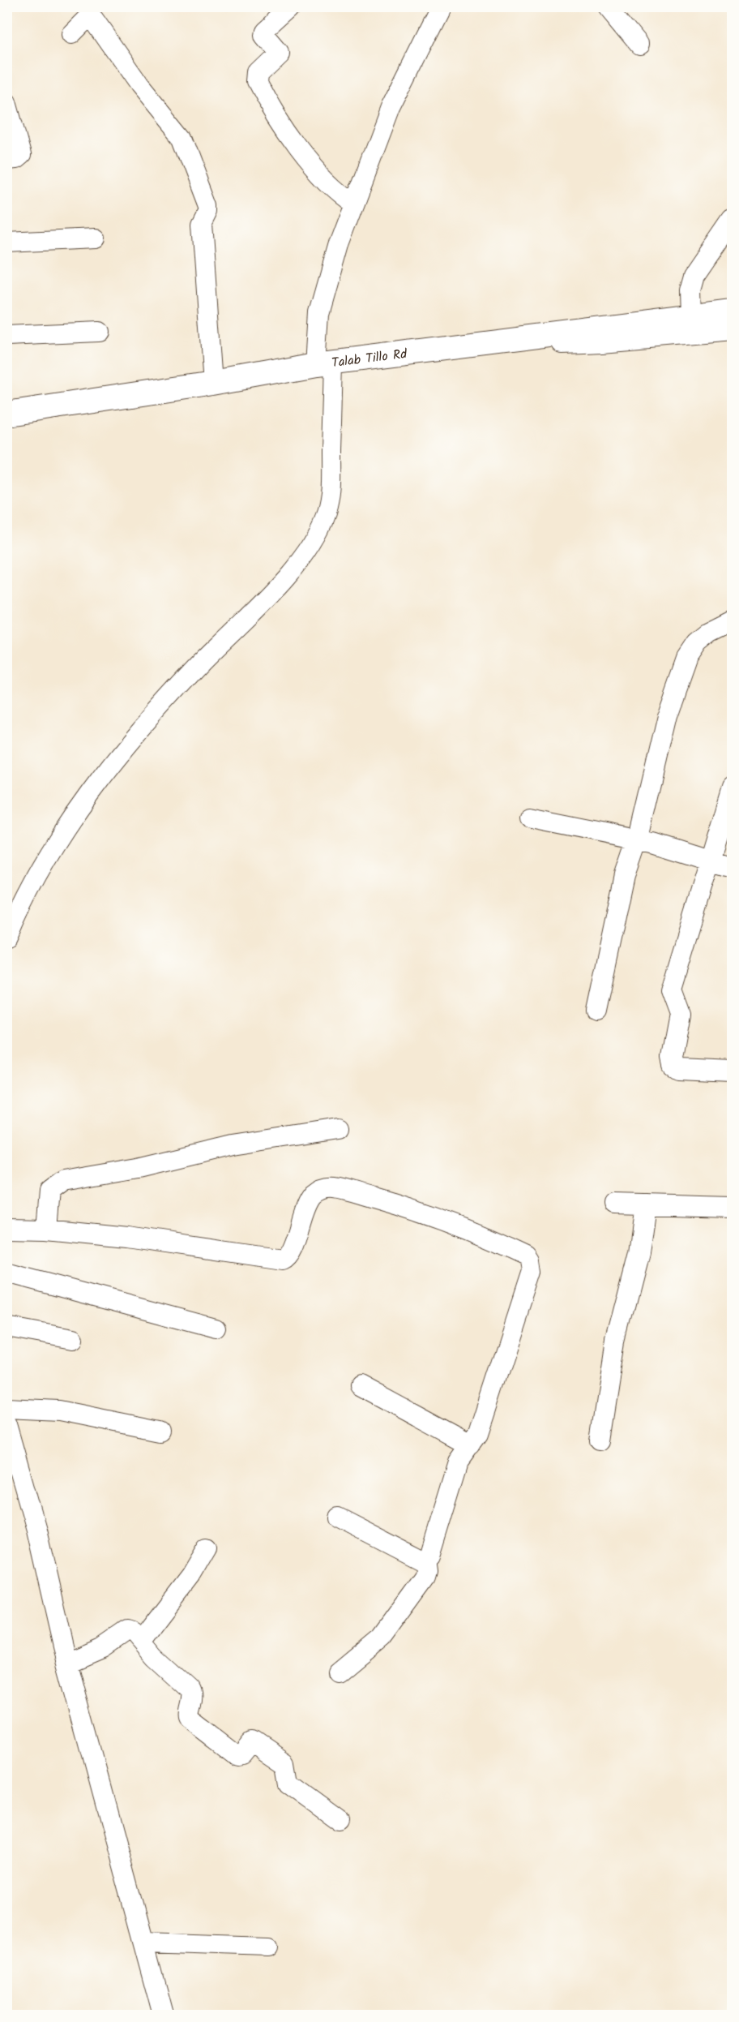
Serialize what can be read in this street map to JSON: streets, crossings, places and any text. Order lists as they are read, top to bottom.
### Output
{
  "streets": {
    "main road": ["Talab Tillo Rd"]
  }
}
